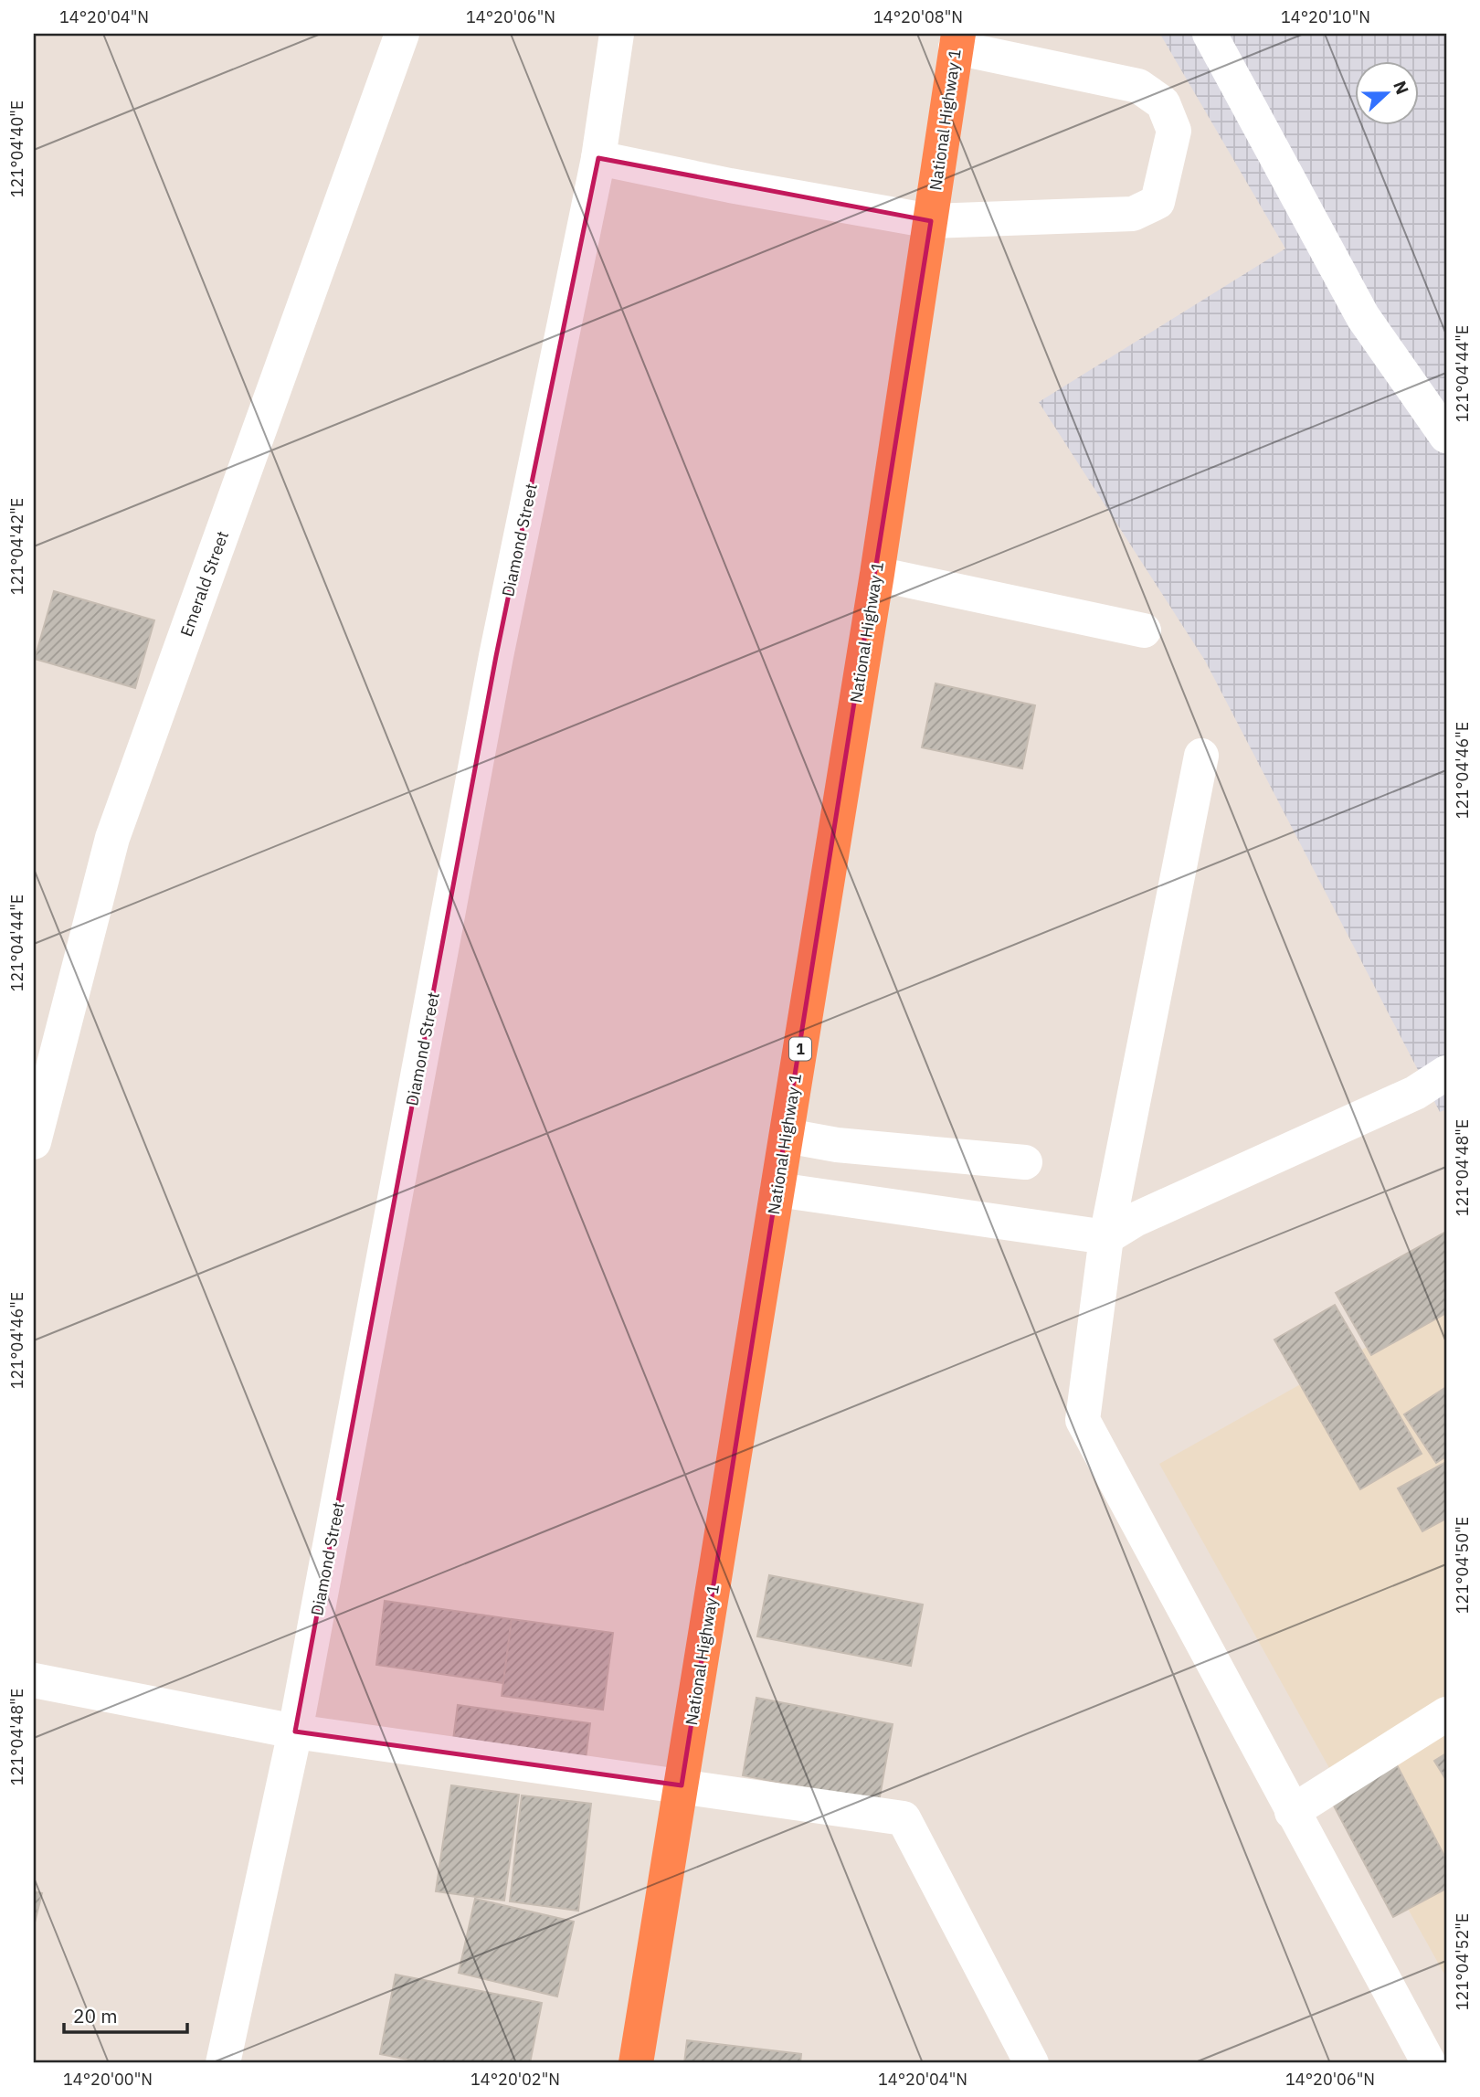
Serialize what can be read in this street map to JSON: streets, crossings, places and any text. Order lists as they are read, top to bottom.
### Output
{
  "streets": {
    "highway": ["National Highway 1", "1"],
    "street": ["Diamond Street", "Emerald Street"]
  },
  "scale_bar": "20 m",
  "north": "right",
  "coordinates": [
    "14°20'04\"N",
    "14°20'06\"N",
    "14°20'08\"N",
    "14°20'10\"N",
    "121°04'40\"E",
    "121°04'44\"E",
    "121°04'42\"E",
    "121°04'46\"E",
    "121°04'48\"E",
    "121°04'50\"E",
    "121°04'52\"E",
    "14°20'00\"N",
    "14°20'02\"N"
  ]
}
